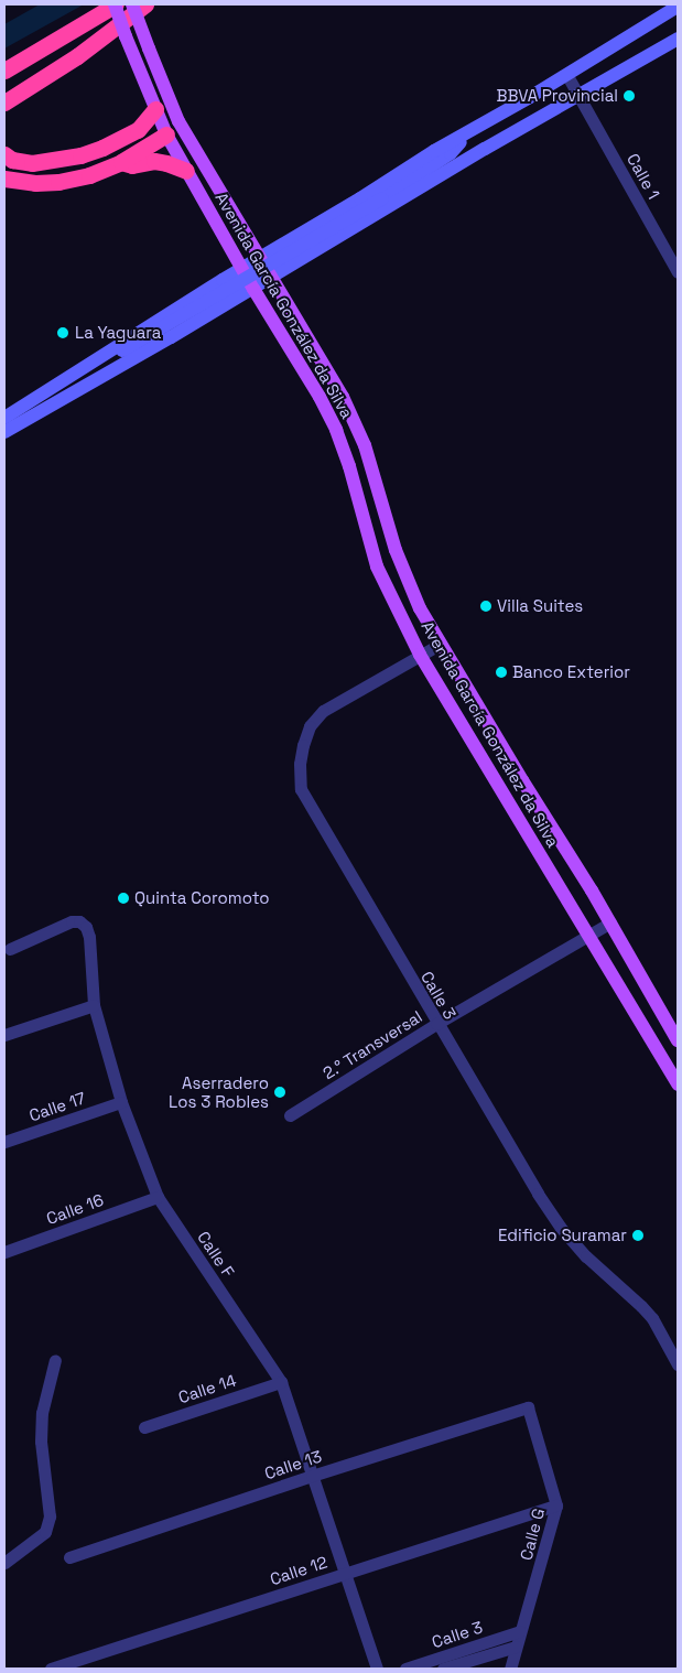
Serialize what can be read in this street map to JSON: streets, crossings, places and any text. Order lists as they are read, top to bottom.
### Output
{
  "streets": {
    "main road": ["Avenida García González da Silva"],
    "street": [
      "Calle 1",
      "Calle 3",
      "2.° Transversal",
      "Calle 17",
      "Calle 16",
      "Calle F",
      "Calle 14",
      "Calle 13",
      "Calle G",
      "Calle 12"
    ]
  },
  "crossings": [
    ["Avenida García González da Silva", "Calle 3"],
    ["Avenida García González da Silva", "2.° Transversal"],
    ["Calle 3", "2.° Transversal"],
    ["Calle 3", "Calle G"],
    ["Calle 17", "Calle F"],
    ["Calle 16", "Calle F"],
    ["Calle F", "Calle 14"],
    ["Calle F", "Calle 13"],
    ["Calle F", "Calle 12"],
    ["Calle 13", "Calle G"],
    ["Calle G", "Calle 12"]
  ],
  "places": [
    "BBVA Provincial",
    "La Yaguara",
    "Villa Suites",
    "Banco Exterior",
    "Quinta Coromoto",
    "Aserradero Los 3 Robles",
    "Edificio Suramar"
  ]
}
